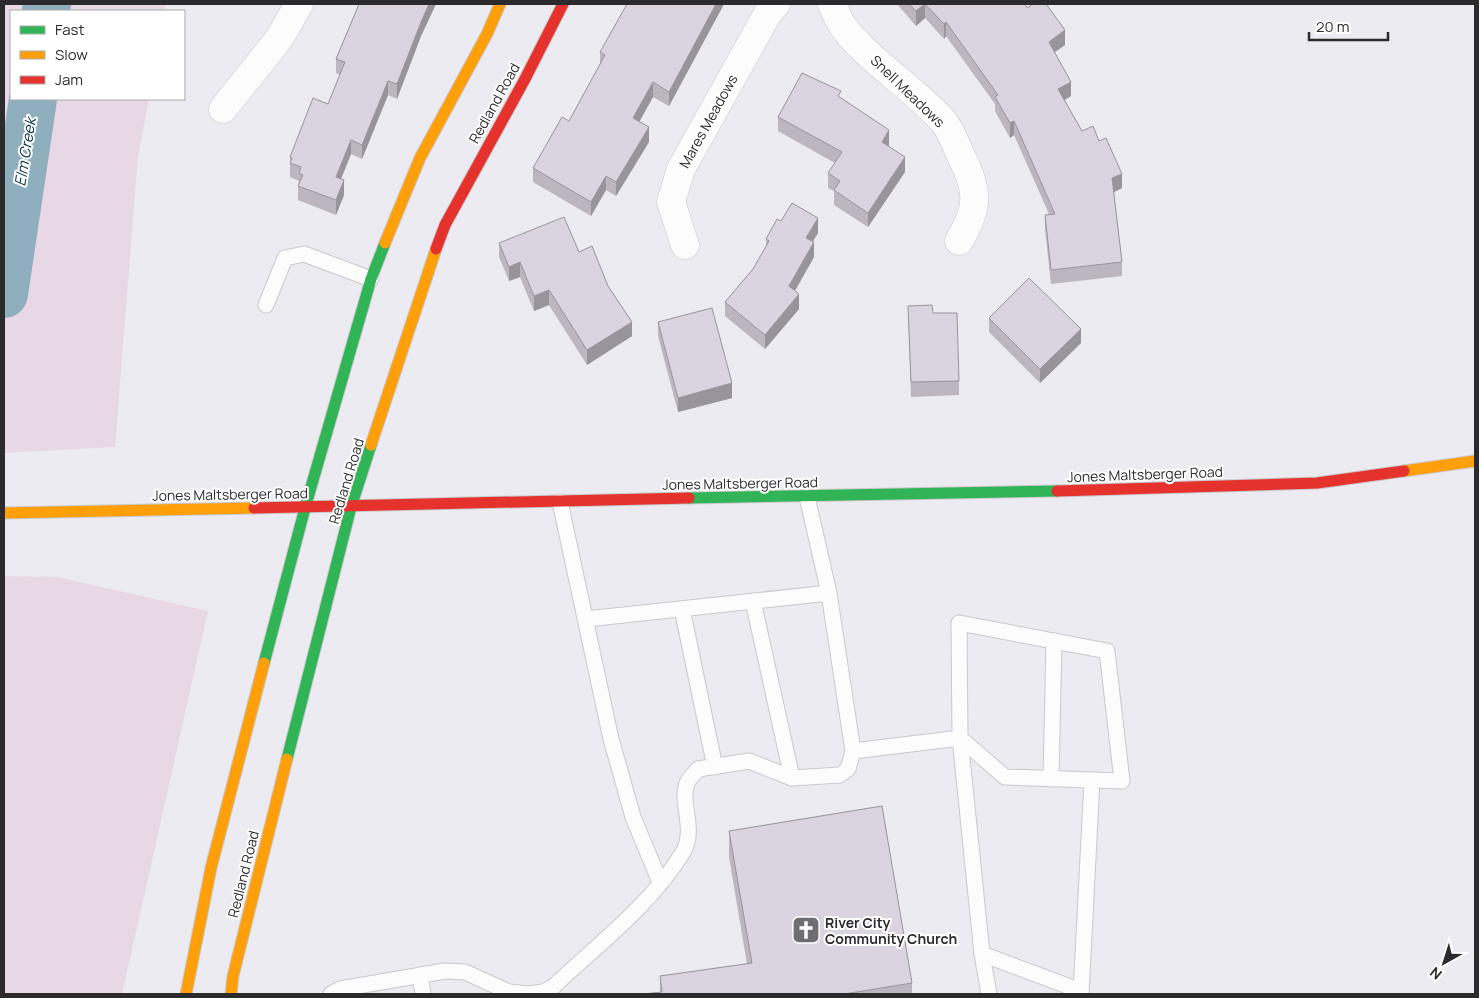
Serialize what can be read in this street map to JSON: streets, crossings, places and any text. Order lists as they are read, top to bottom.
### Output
{
  "streets": {
    "main road": ["Redland Road", "Jones Maltsberger Road"],
    "street": ["Snell Meadows", "Mares Meadows"]
  },
  "crossings": [
    ["Redland Road", "Jones Maltsberger Road"]
  ],
  "water": ["Elm Creek"],
  "places": {
    "church": ["River City Community Church"]
  },
  "legend": ["Fast", "Slow", "Jam"],
  "scale_bar": "20 m",
  "north": "bottom left"
}
